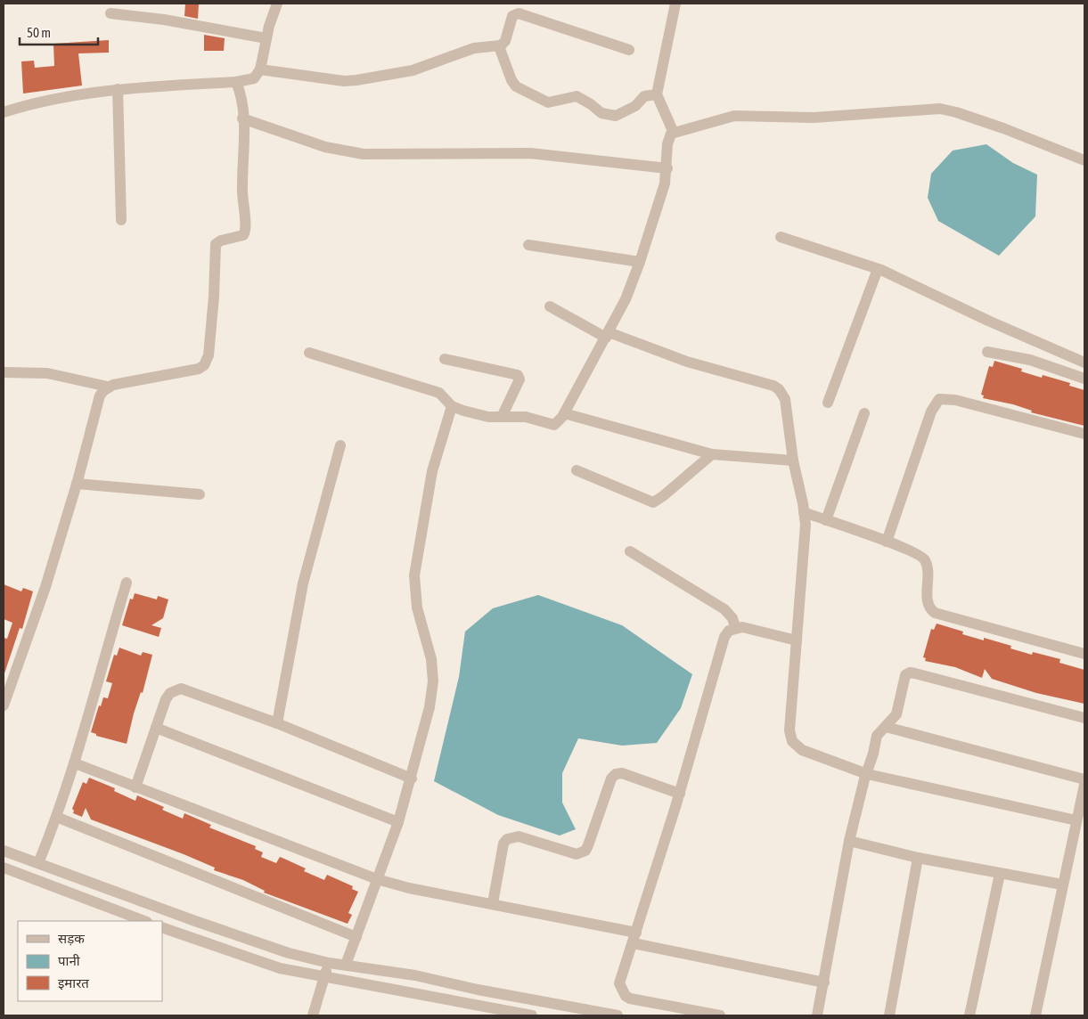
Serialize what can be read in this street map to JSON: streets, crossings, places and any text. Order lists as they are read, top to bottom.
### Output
{
  "legend": ["सड़क", "पानी", "इमारत"],
  "scale_bar": "50 m"
}
